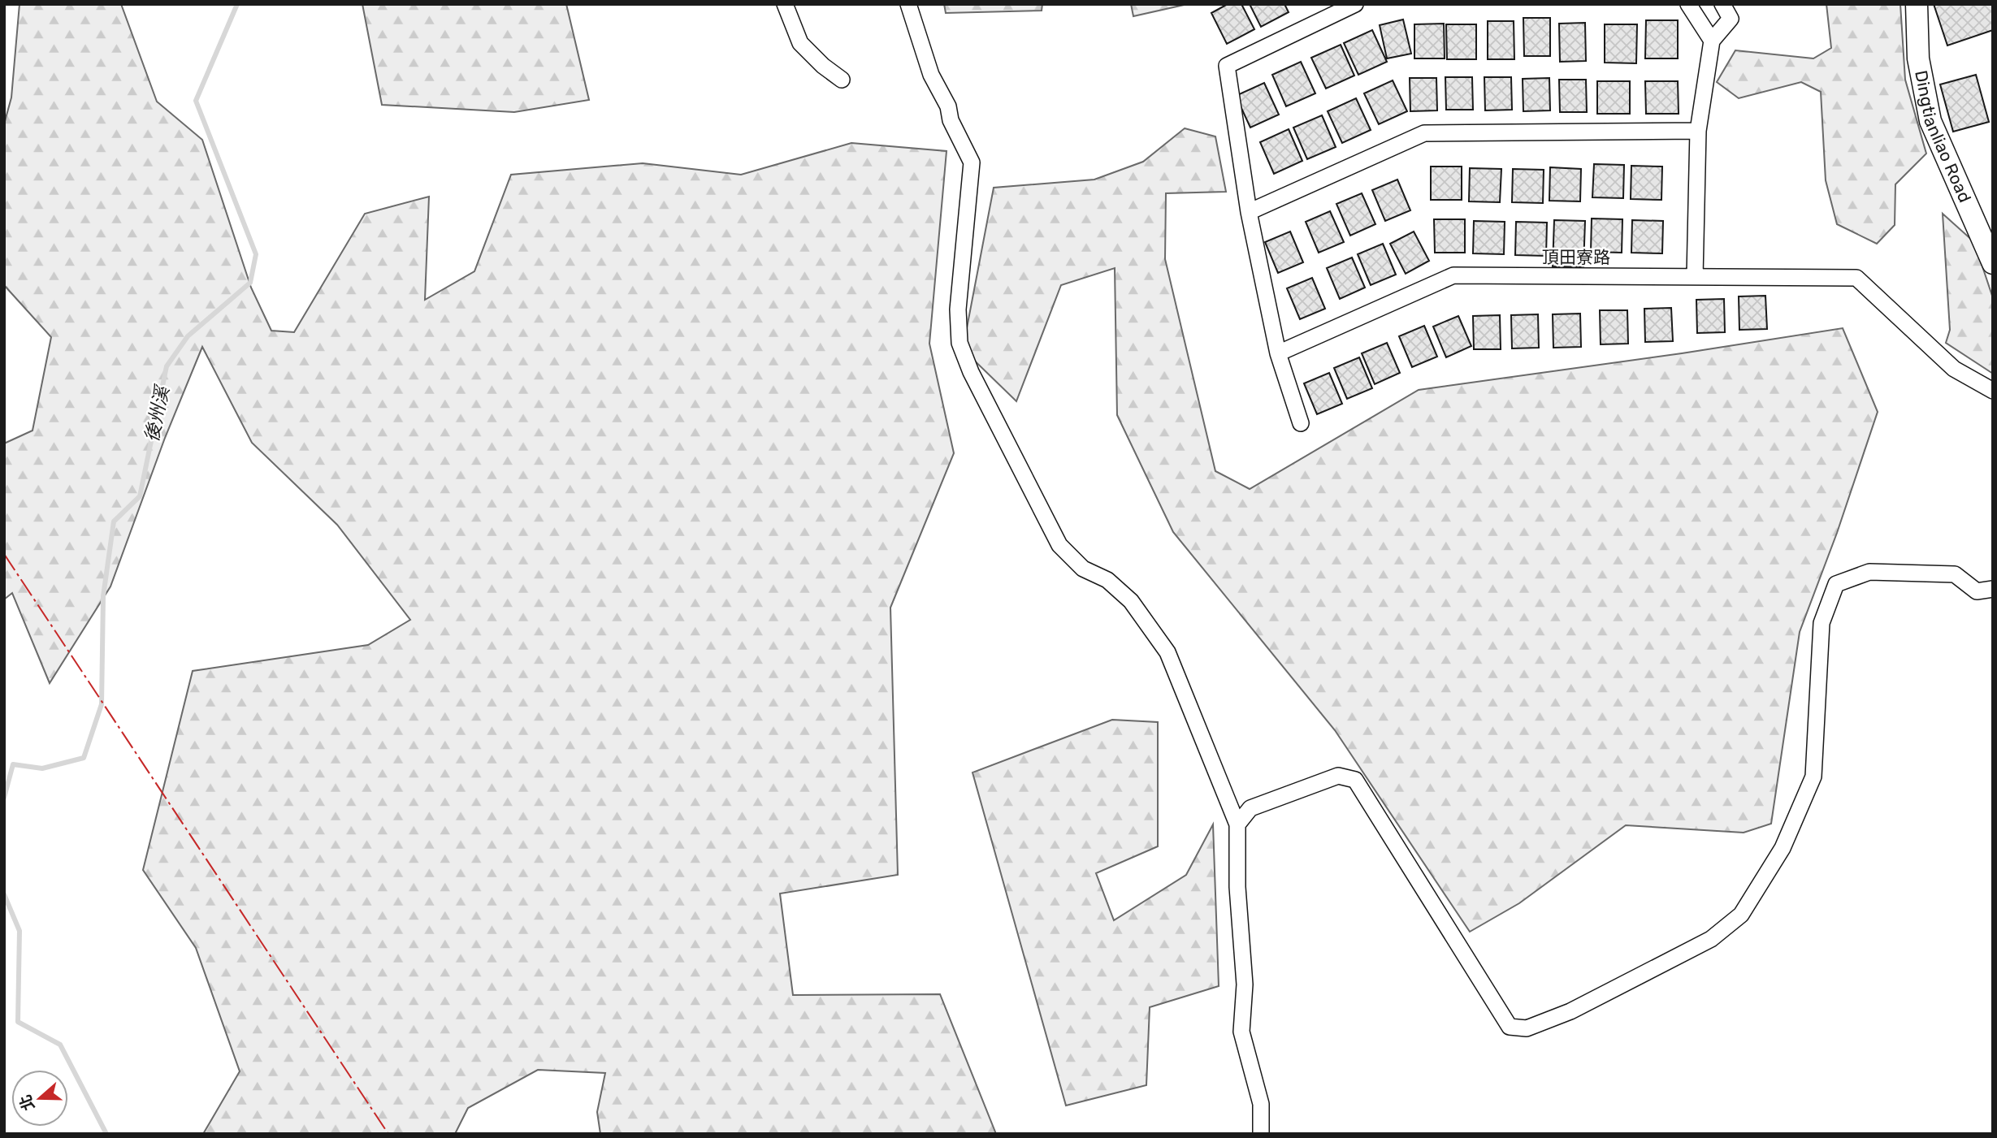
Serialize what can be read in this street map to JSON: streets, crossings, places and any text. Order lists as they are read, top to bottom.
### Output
{
  "streets": {
    "street": ["Dingtianliao Road", "頂田寮路"]
  },
  "water": ["後州溪"],
  "north": "left"
}
